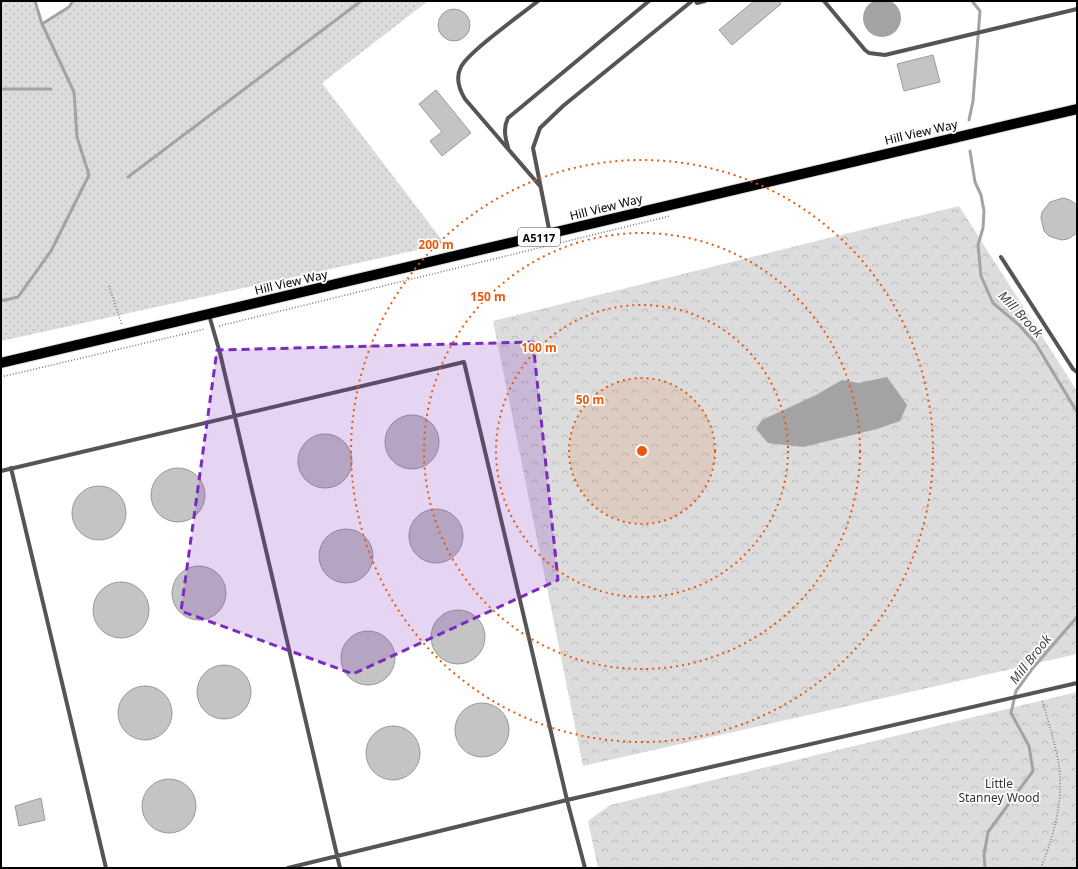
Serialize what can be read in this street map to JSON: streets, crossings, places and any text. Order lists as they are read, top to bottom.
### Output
{
  "streets": {
    "main road": ["Hill View Way", "A5117"]
  },
  "water": ["Mill Brook"],
  "parks": ["Little Stanney Wood"],
  "rings": [
    "200 m",
    "150 m",
    "100 m",
    "50 m"
  ]
}
